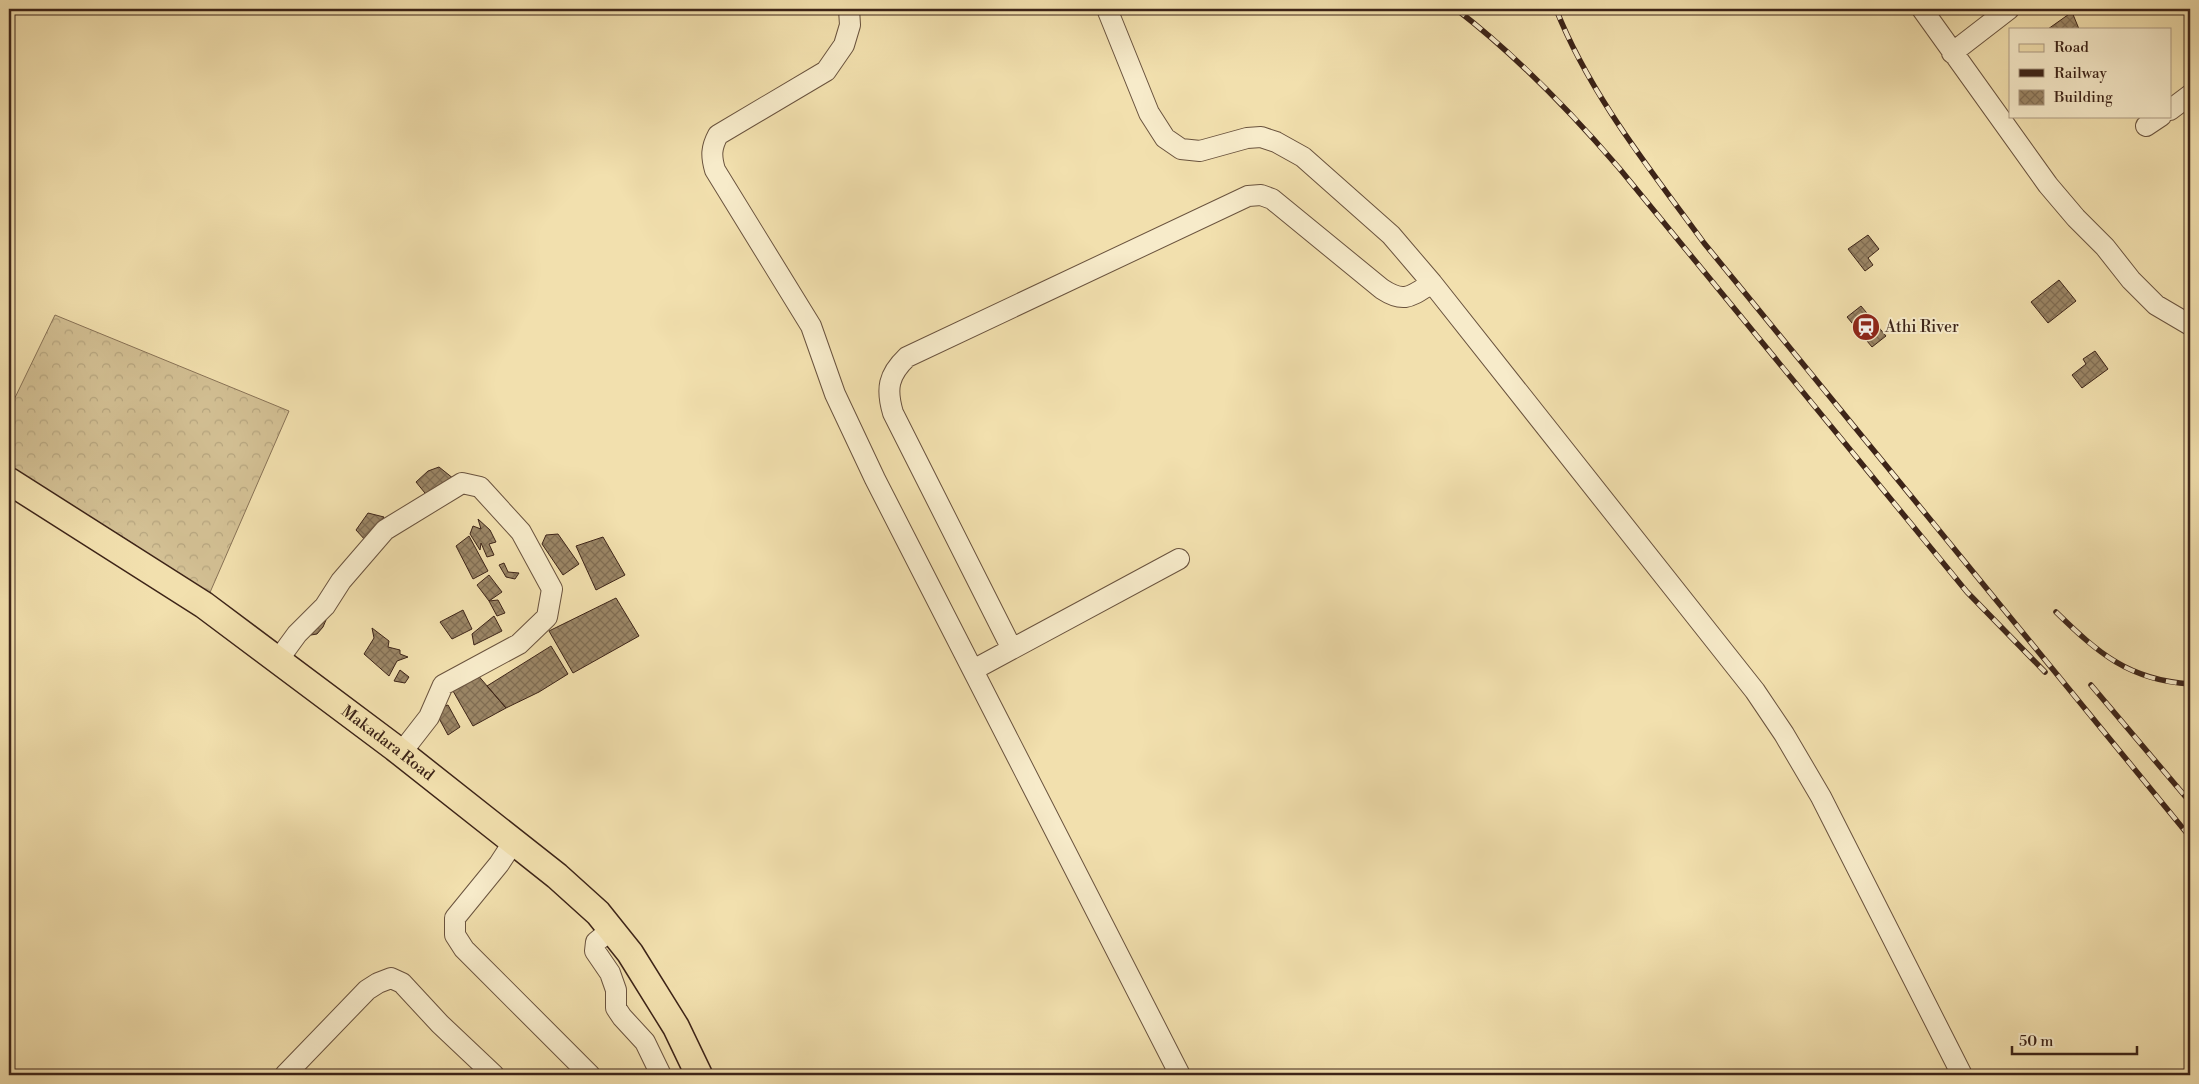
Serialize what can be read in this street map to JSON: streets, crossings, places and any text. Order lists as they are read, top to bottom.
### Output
{
  "streets": {
    "main road": ["Makadara Road"]
  },
  "places": {
    "station": ["Athi River"]
  },
  "legend": ["Road", "Railway", "Building"],
  "scale_bar": "50 m"
}
